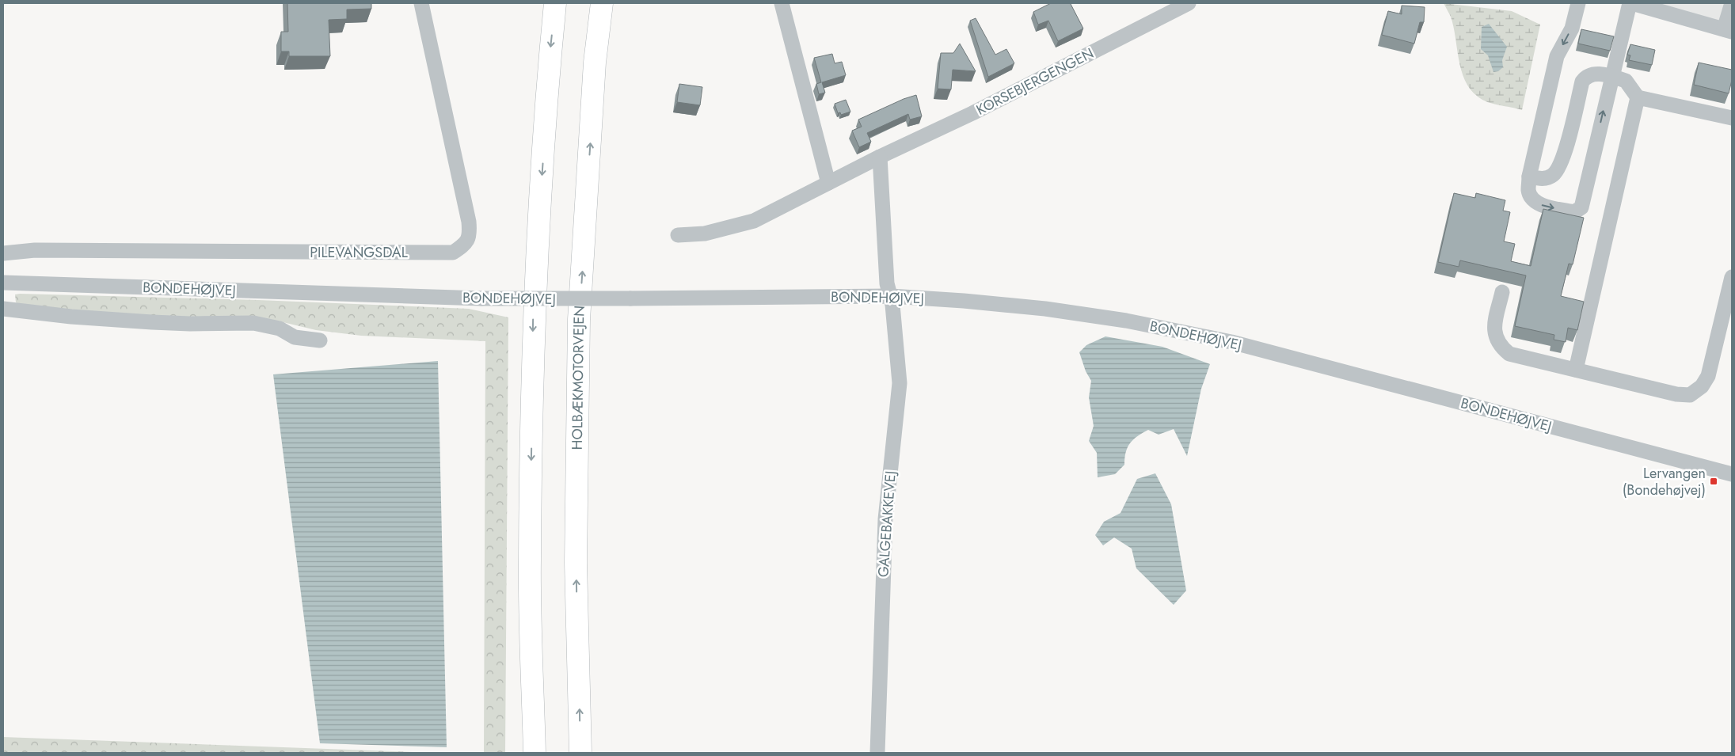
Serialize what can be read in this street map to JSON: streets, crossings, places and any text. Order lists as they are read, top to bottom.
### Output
{
  "streets": {
    "highway": ["HOLBÆKMOTORVEJEN"],
    "street": [
      "KORSEBJERGENGEN",
      "PILEVANGSDAL",
      "BONDEHØJVEJ",
      "GALGEBAKKEVEJ"
    ]
  },
  "crossings": [
    ["BONDEHØJVEJ", "GALGEBAKKEVEJ"]
  ],
  "places": {
    "transit": ["Lervangen (Bondehøjvej)"]
  }
}
